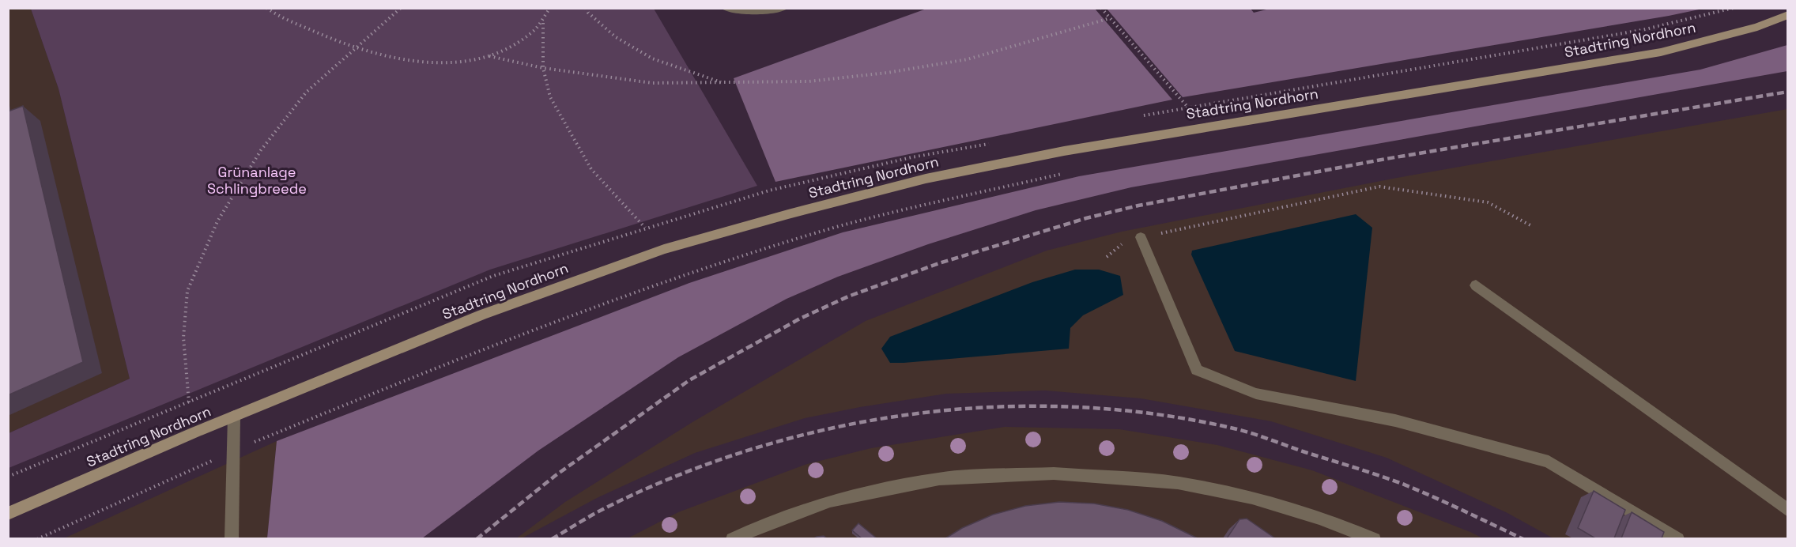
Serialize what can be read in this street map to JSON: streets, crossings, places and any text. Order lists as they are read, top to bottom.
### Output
{
  "streets": {
    "main road": ["Stadtring Nordhorn"]
  },
  "parks": ["Grünanlage Schlingbreede"]
}
